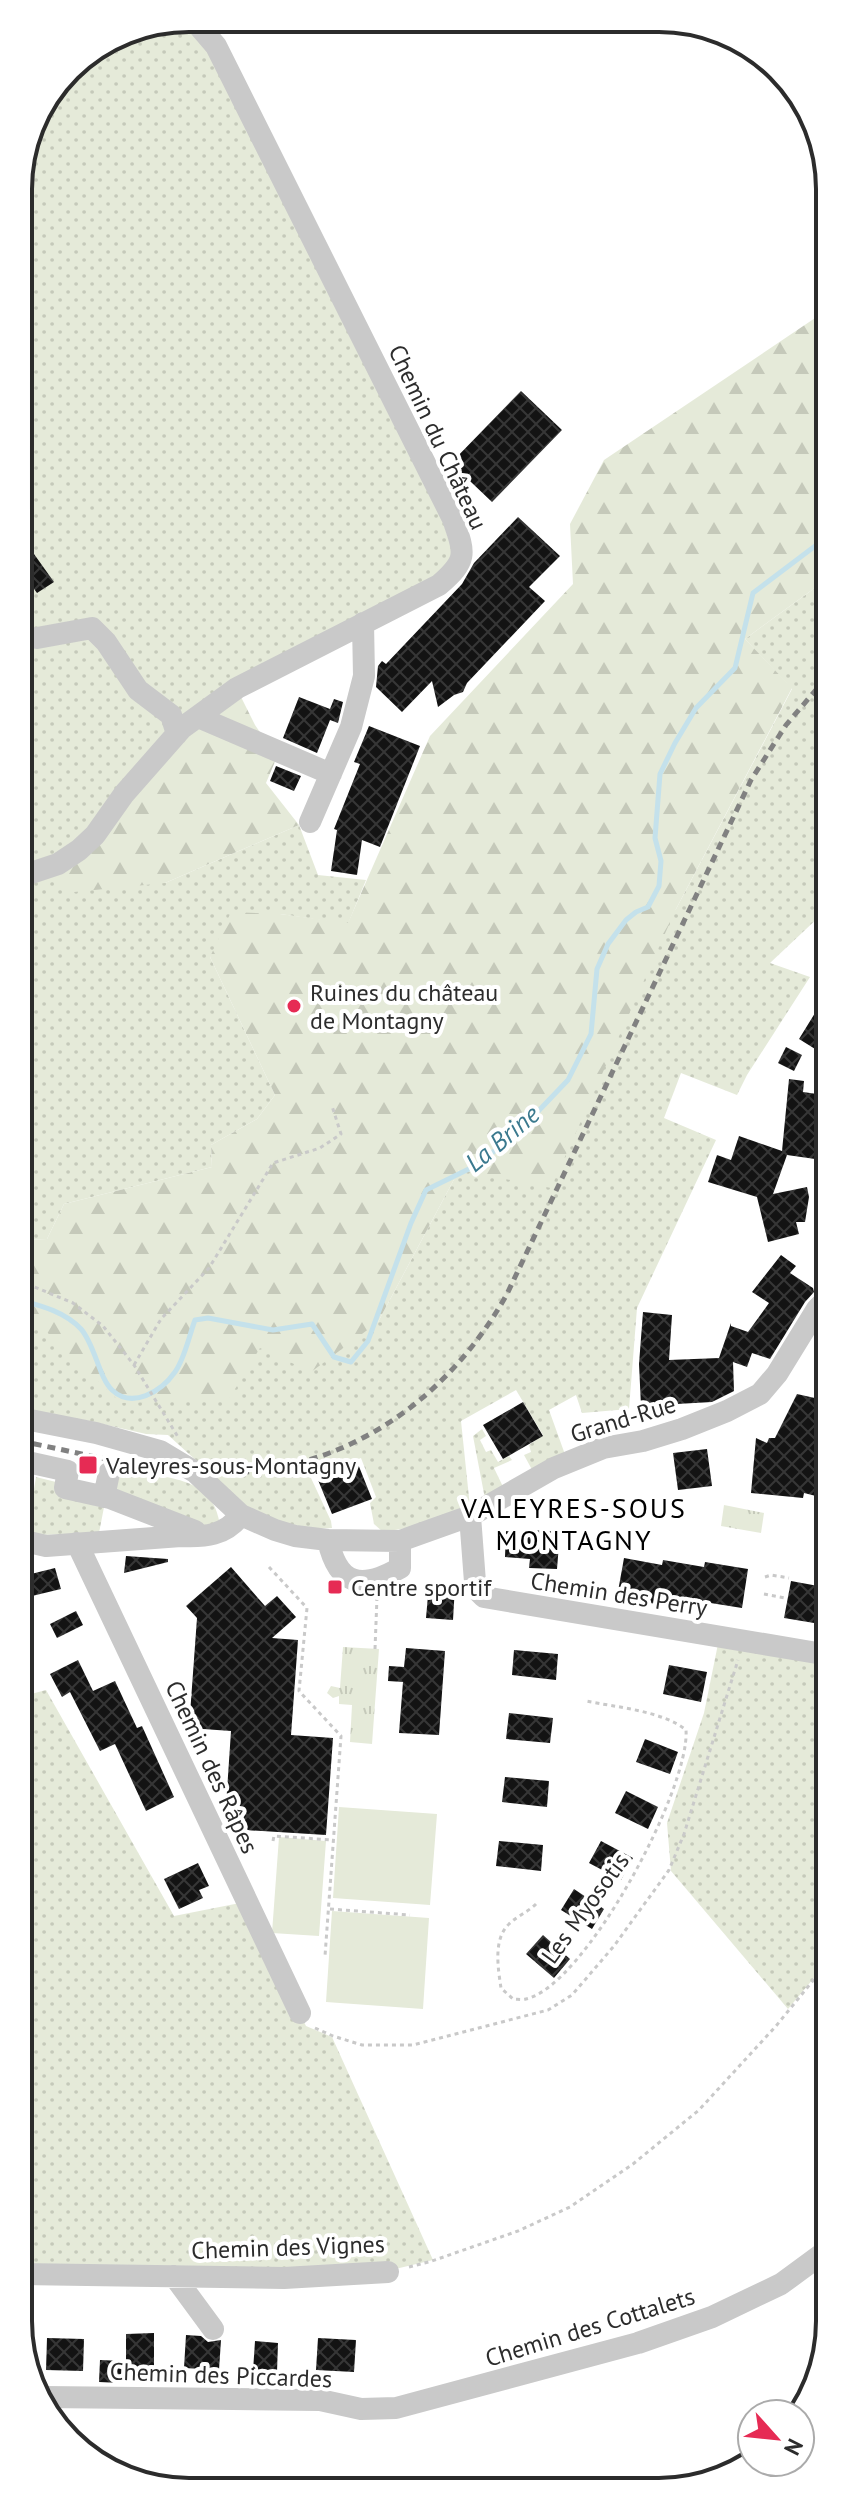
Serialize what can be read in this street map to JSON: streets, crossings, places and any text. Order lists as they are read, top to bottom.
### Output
{
  "streets": {
    "street": [
      "Chemin du Château",
      "Grand-Rue",
      "Chemin des Perry",
      "Chemin des Râpes",
      "Chemin des Vignes",
      "Chemin des Cottalets",
      "Chemin des Piccardes"
    ],
    "path": ["Les Myosotis"]
  },
  "crossings": [
    ["Grand-Rue", "Chemin des Perry"],
    ["Chemin des Cottalets", "Chemin des Piccardes"]
  ],
  "districts": ["VALEYRES-SOUS MONTAGNY"],
  "water": ["La Brine"],
  "places": {
    "other": ["Ruines du château de Montagny"],
    "transit": ["Valeyres-sous-Montagny", "Centre sportif"]
  },
  "north": "bottom right"
}
